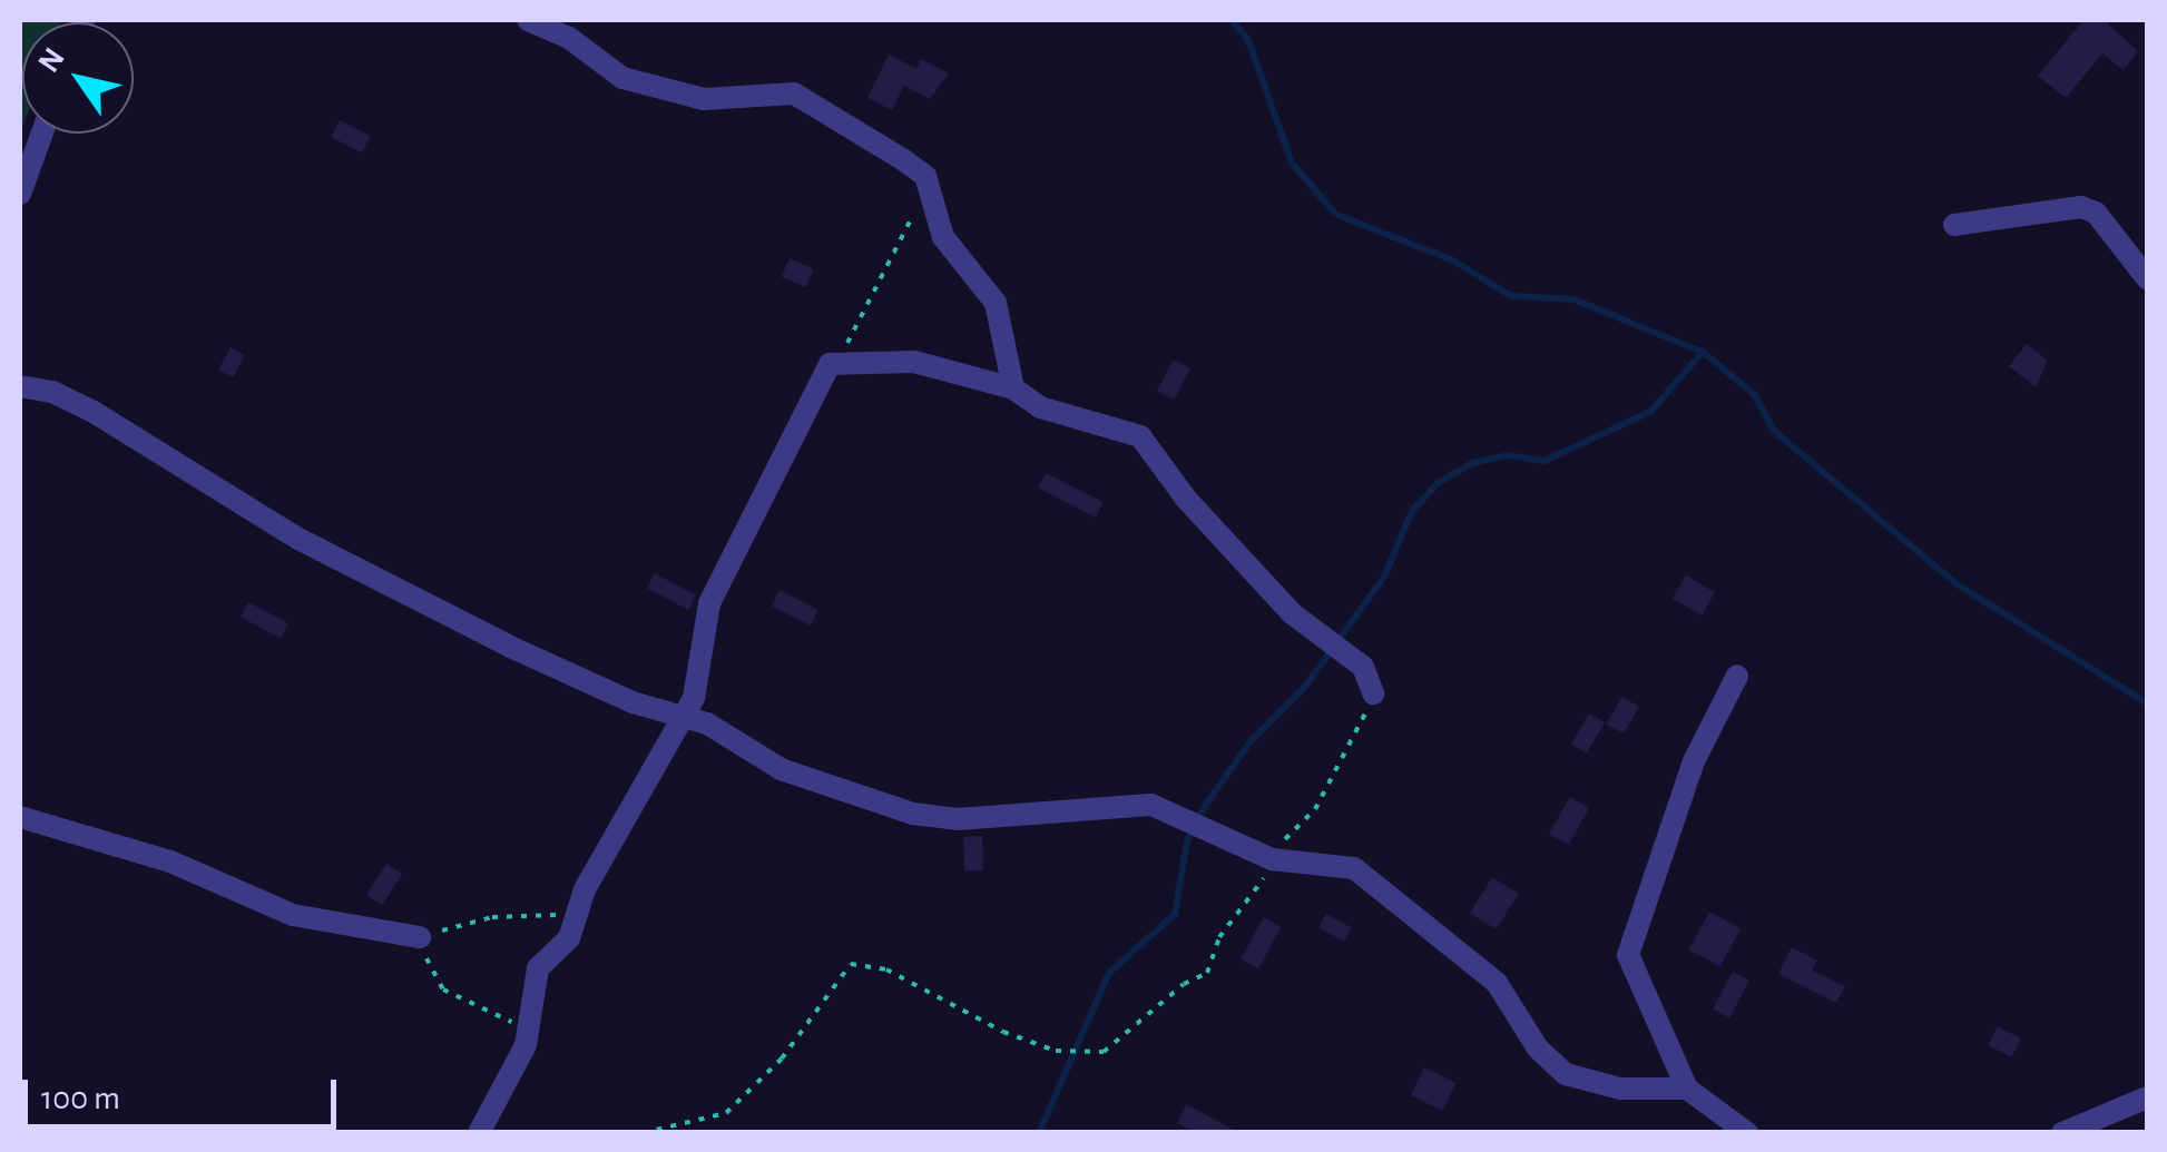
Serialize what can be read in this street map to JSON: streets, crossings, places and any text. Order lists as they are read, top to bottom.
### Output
{
  "scale_bar": "100 m",
  "north": "top left"
}
